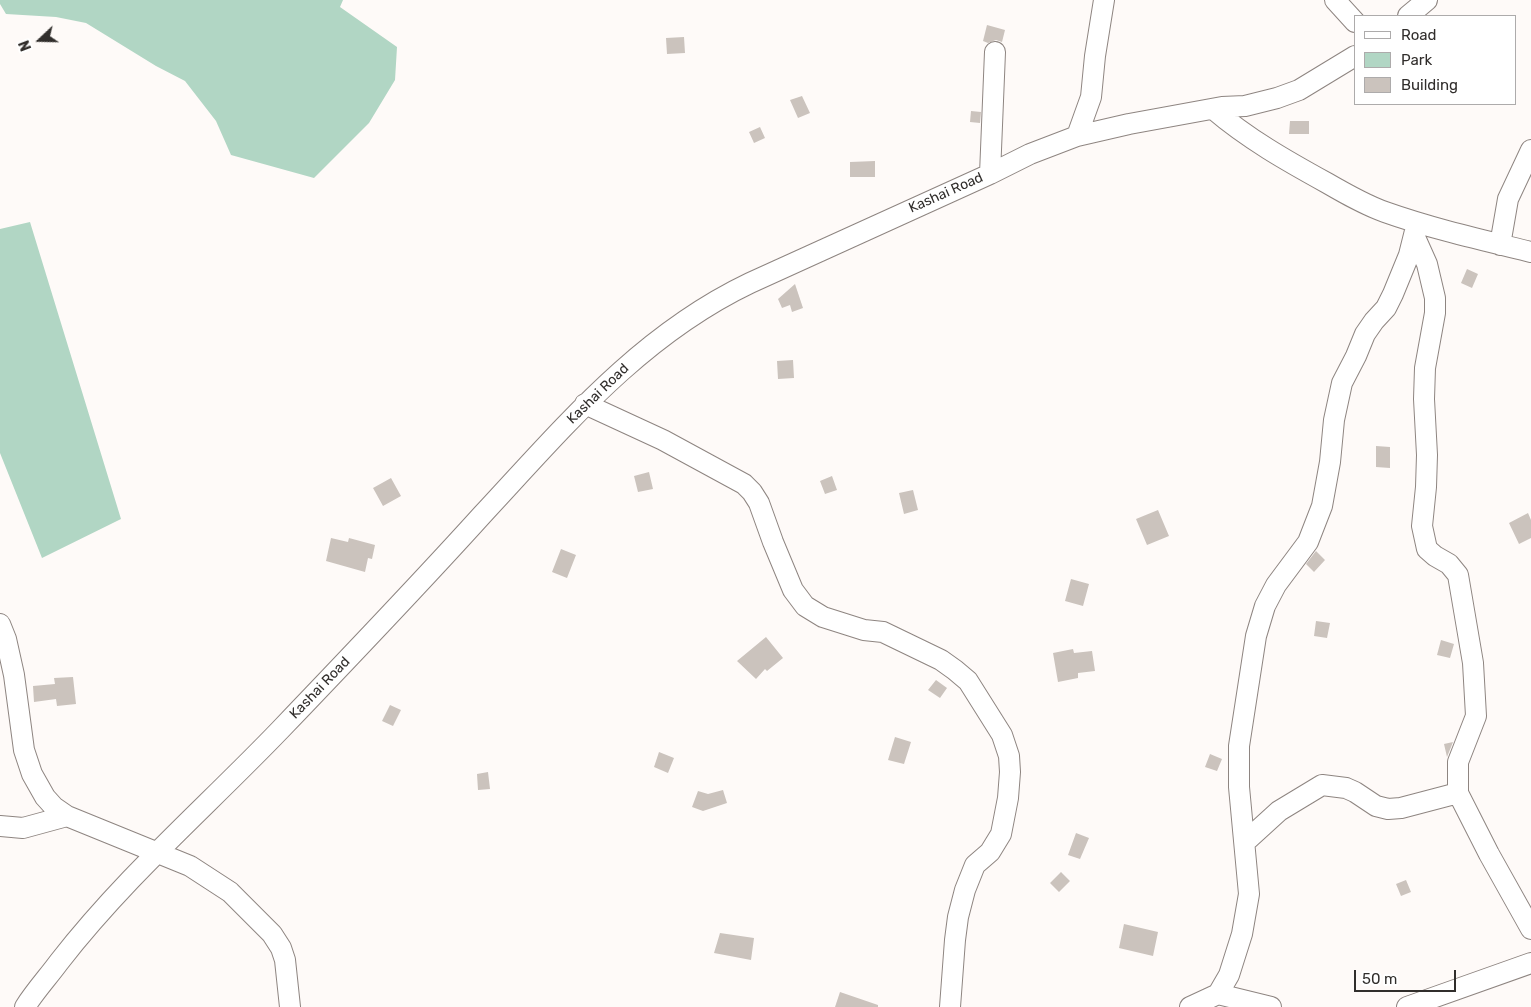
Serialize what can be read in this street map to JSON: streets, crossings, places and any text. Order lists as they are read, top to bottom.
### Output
{
  "streets": {
    "street": ["Kashai Road"]
  },
  "legend": ["Road", "Park", "Building"],
  "scale_bar": "50 m",
  "north": "left"
}
